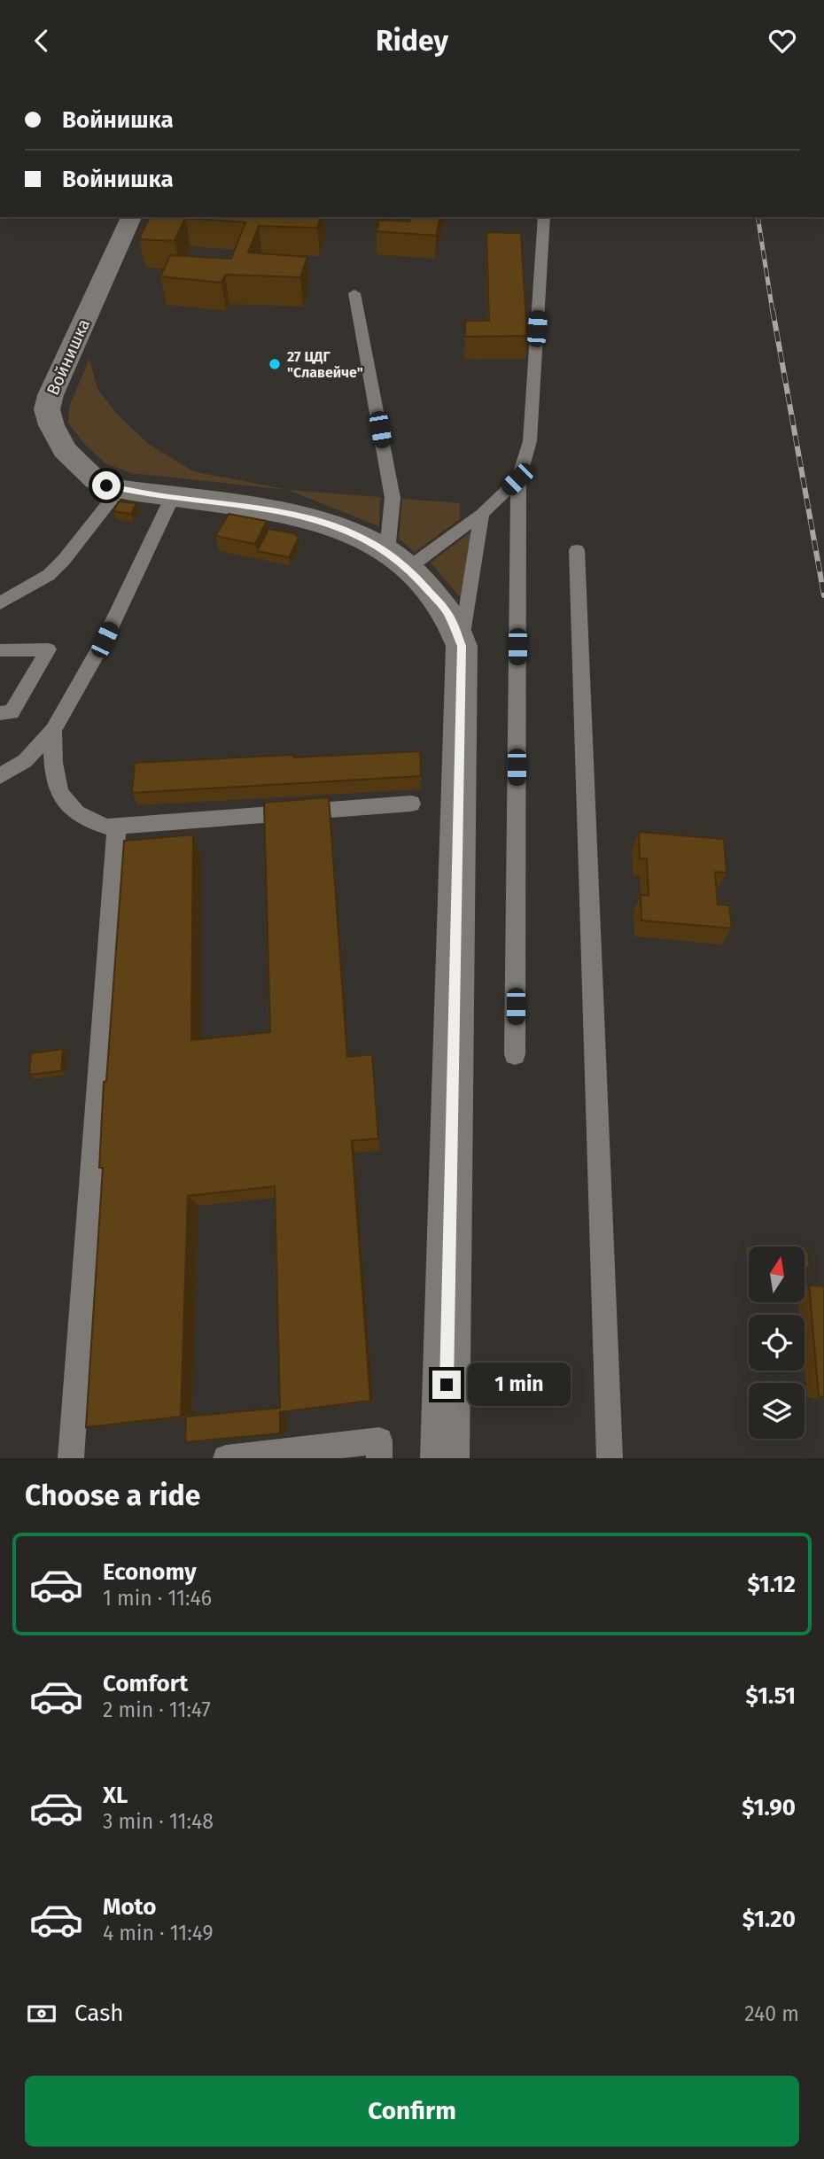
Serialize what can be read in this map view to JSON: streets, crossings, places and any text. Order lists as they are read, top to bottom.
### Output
{
  "streets": {
    "street": ["Войнишка"]
  },
  "places": ["27 ЦДГ \"Славейче\""],
  "north": "top",
  "page": {
    "header": "Ridey",
    "banner": ["Войнишка", "Войнишка"],
    "bubble": "1 min",
    "heading": "Choose a ride",
    "list": [
      {
        "name": "Economy",
        "note": "1 min · 11:46",
        "value": "$1.12"
      },
      {
        "name": "Comfort",
        "note": "2 min · 11:47",
        "value": "$1.51"
      },
      {
        "name": "XL",
        "note": "3 min · 11:48",
        "value": "$1.90"
      },
      {
        "name": "Moto",
        "note": "4 min · 11:49",
        "value": "$1.20"
      }
    ],
    "pay": ["Cash", "240 m"],
    "buttons": "Confirm"
  }
}
